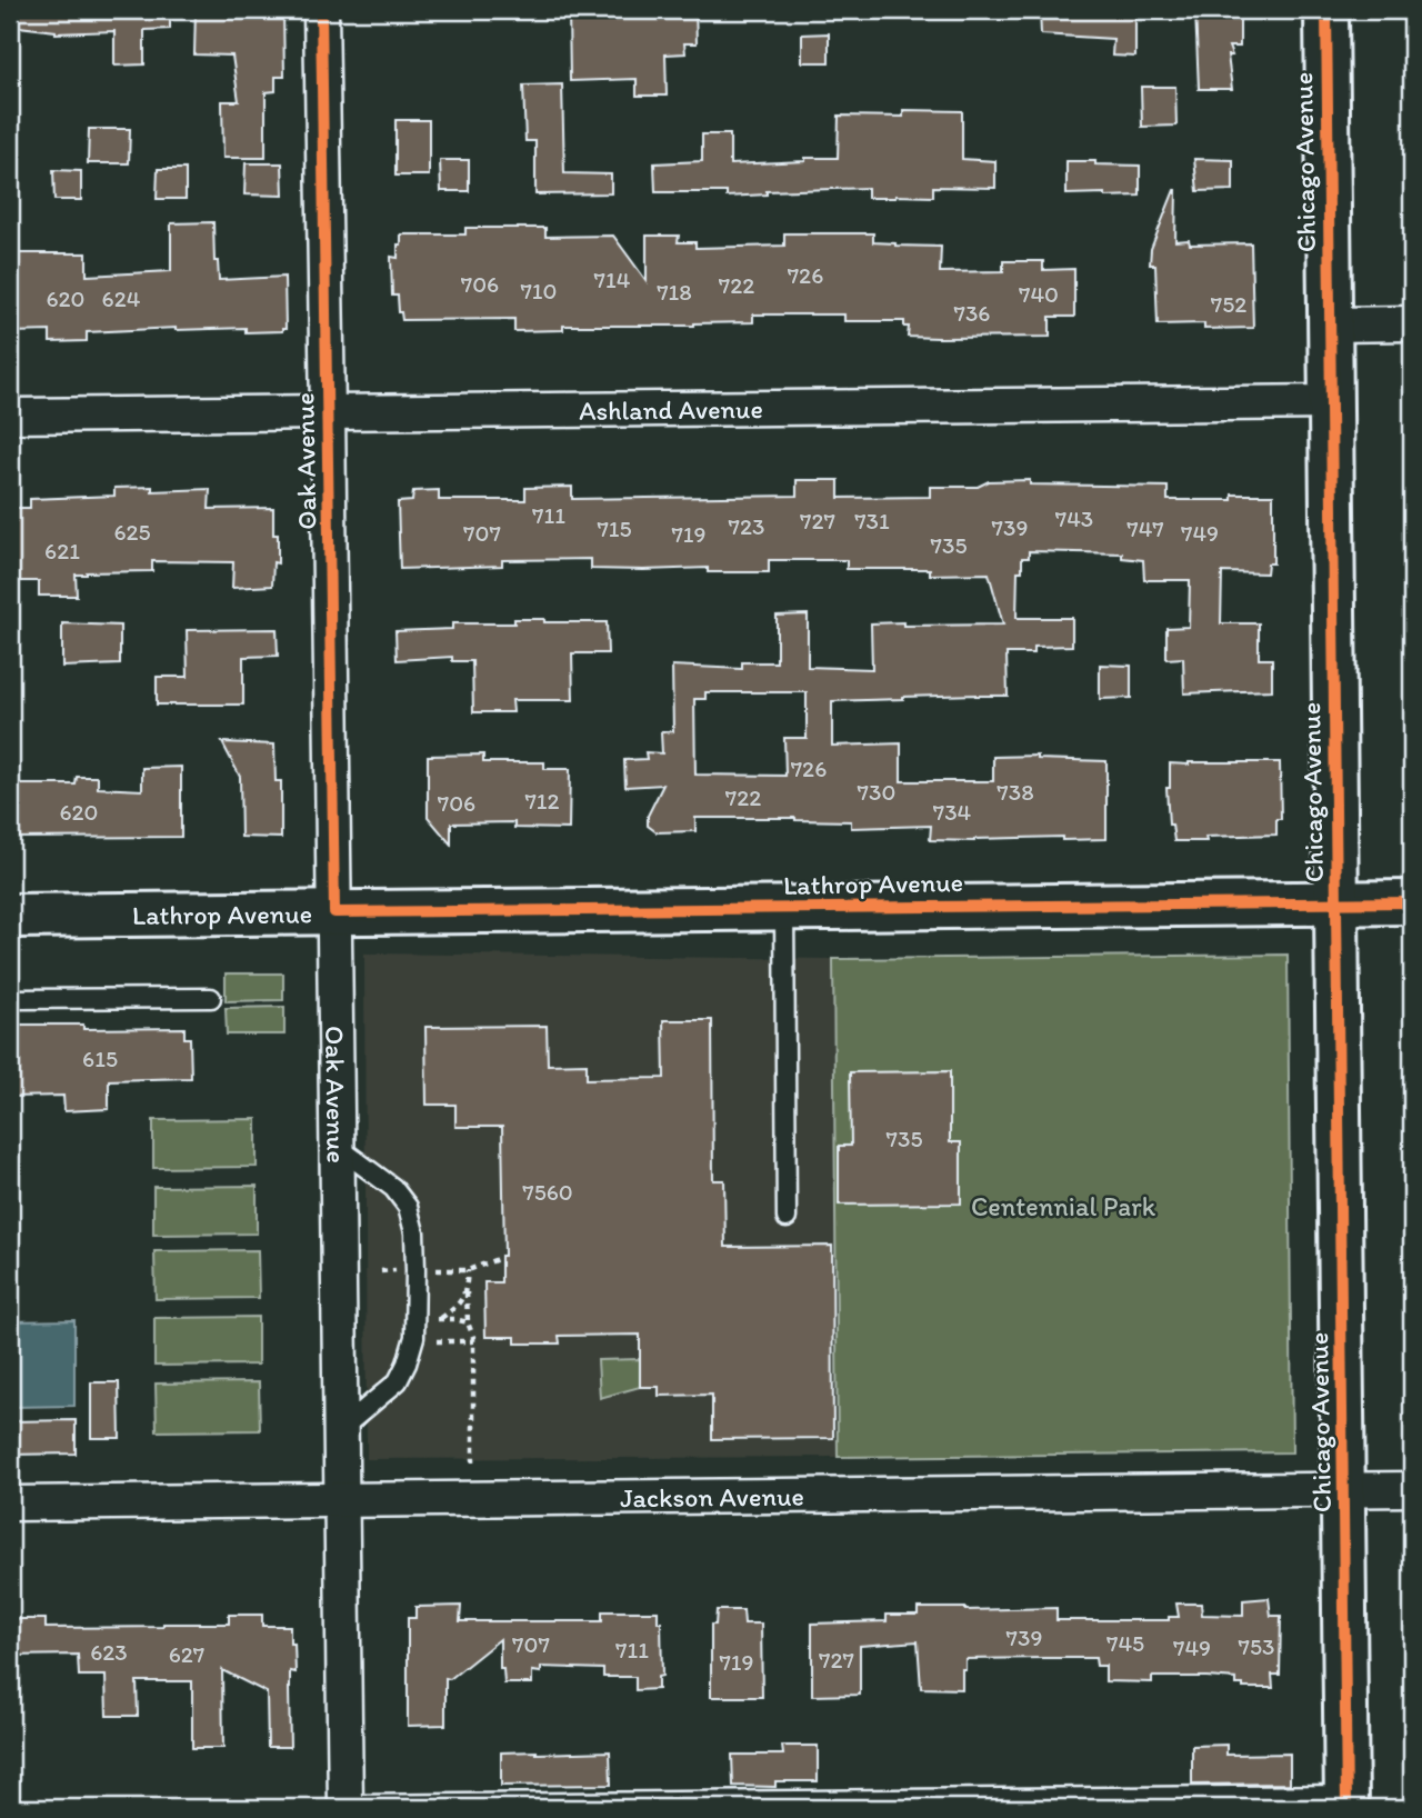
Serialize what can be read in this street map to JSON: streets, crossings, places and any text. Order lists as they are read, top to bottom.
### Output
{
  "streets": {
    "main road": ["Chicago Avenue", "Lathrop Avenue"],
    "street": ["Ashland Avenue", "Oak Avenue", "Jackson Avenue"]
  },
  "crossings": [
    ["Chicago Avenue", "Ashland Avenue"],
    ["Chicago Avenue", "Lathrop Avenue"],
    ["Chicago Avenue", "Jackson Avenue"],
    ["Ashland Avenue", "Oak Avenue"],
    ["Oak Avenue", "Lathrop Avenue"],
    ["Oak Avenue", "Jackson Avenue"]
  ],
  "parks": ["Centennial Park"],
  "house_numbers": [
    "726",
    "714",
    "706",
    "722",
    "710",
    "718",
    "740",
    "620",
    "624",
    "752",
    "736",
    "711",
    "743",
    "727",
    "731",
    "723",
    "739",
    "715",
    "747",
    "625",
    "707",
    "749",
    "719",
    "735",
    "621",
    "726",
    "730",
    "738",
    "722",
    "712",
    "706",
    "620",
    "734",
    "615",
    "735",
    "7560",
    "739",
    "745",
    "707",
    "753",
    "749",
    "711",
    "623",
    "627",
    "727",
    "719"
  ]
}
